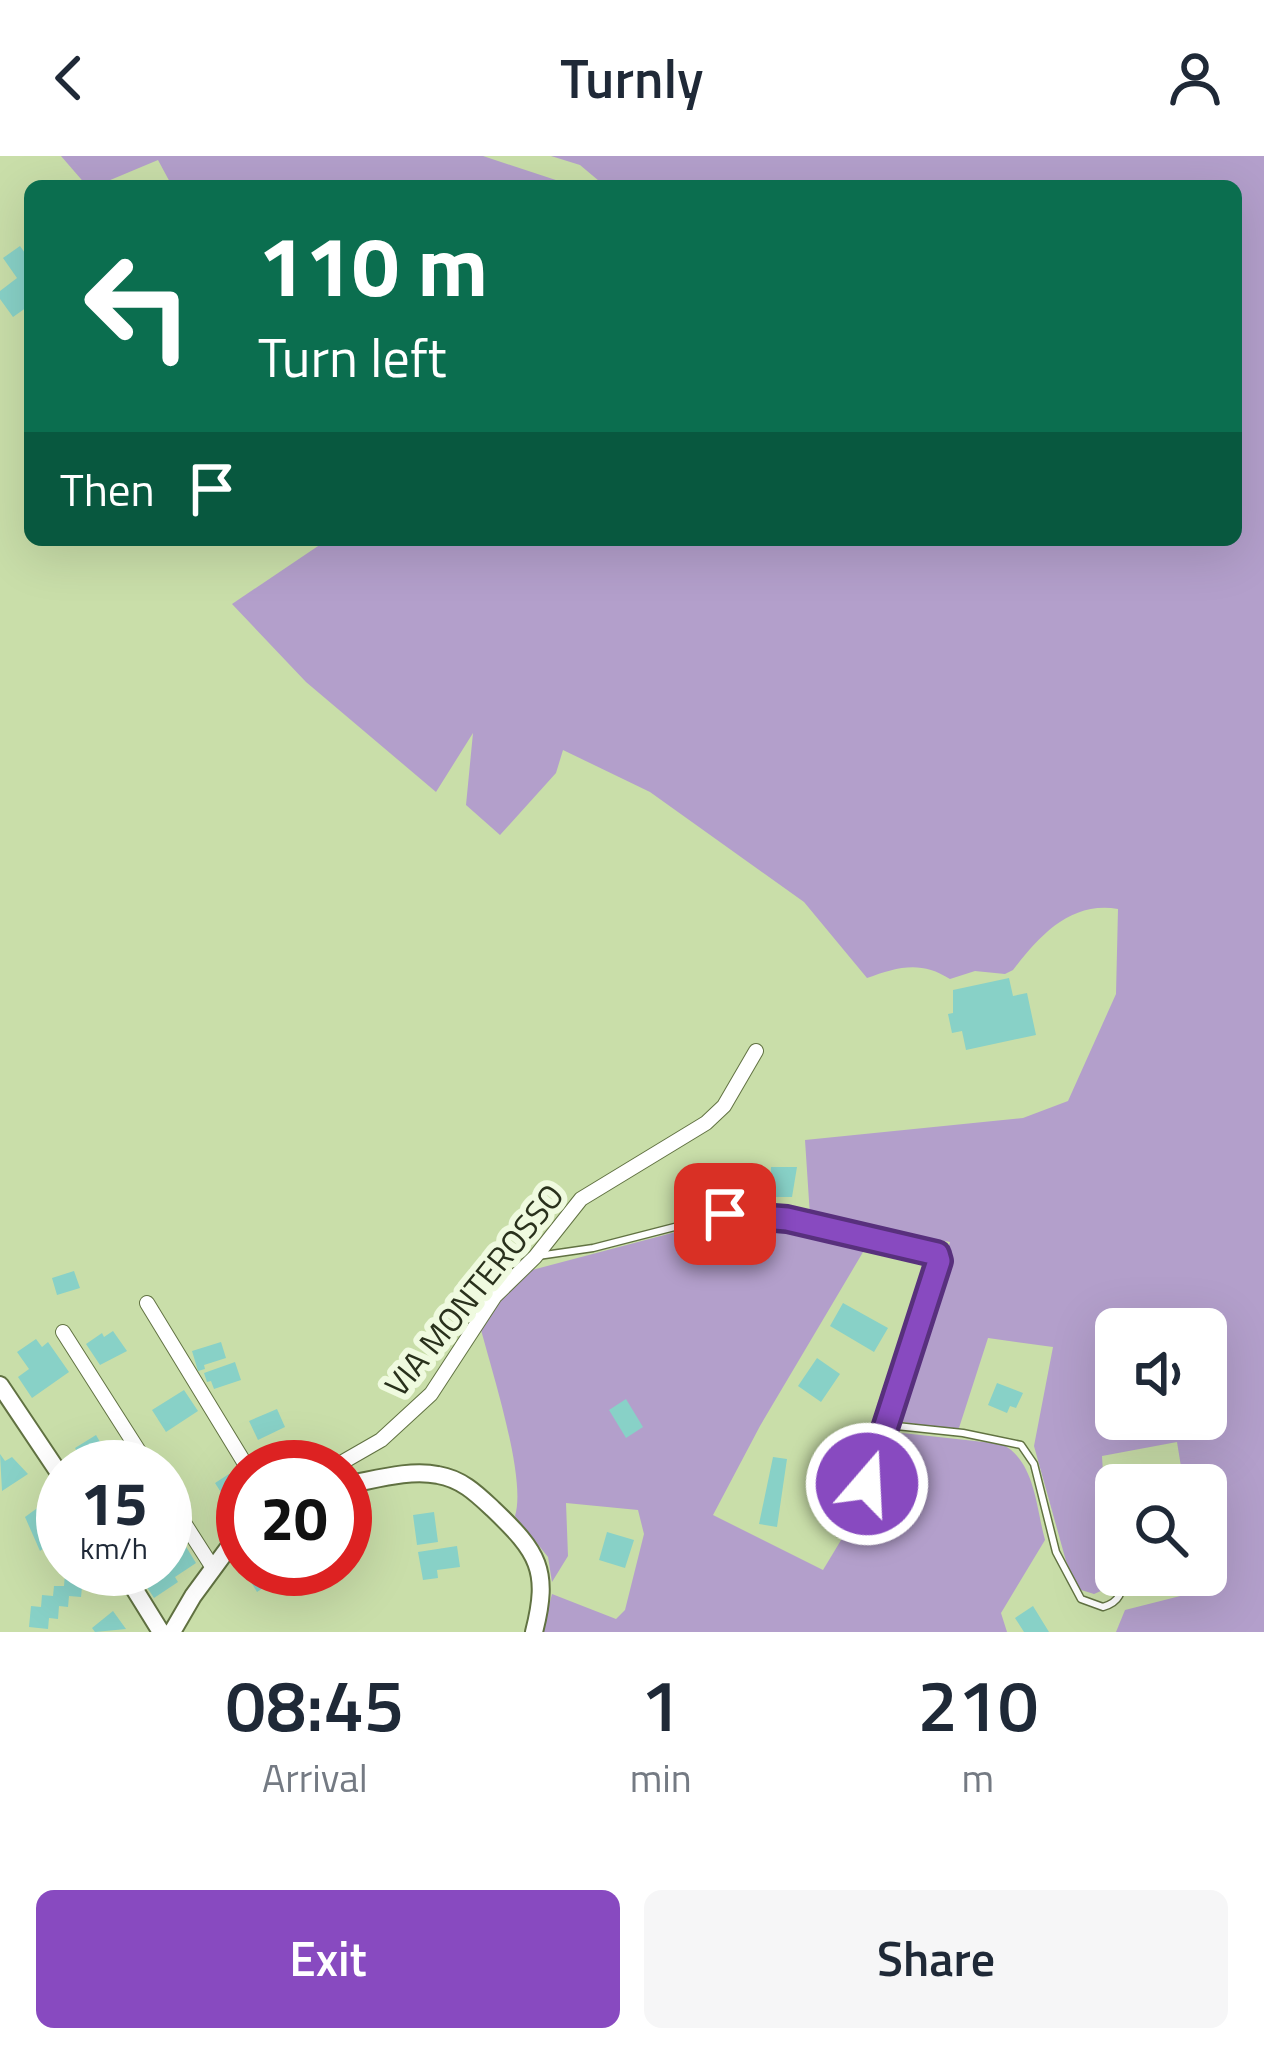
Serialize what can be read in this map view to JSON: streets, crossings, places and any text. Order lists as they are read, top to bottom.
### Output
{
  "streets": {
    "street": ["VIA MONTEROSSO"]
  },
  "page": {
    "header": "Turnly",
    "turn": ["110 m", "Turn left"],
    "then": "Then",
    "speed": "15 km/h",
    "limit": "20",
    "eta": [
      "08:45",
      "Arrival",
      "1",
      "min",
      "210",
      "m"
    ],
    "buttons": ["Exit", "Share"]
  }
}
